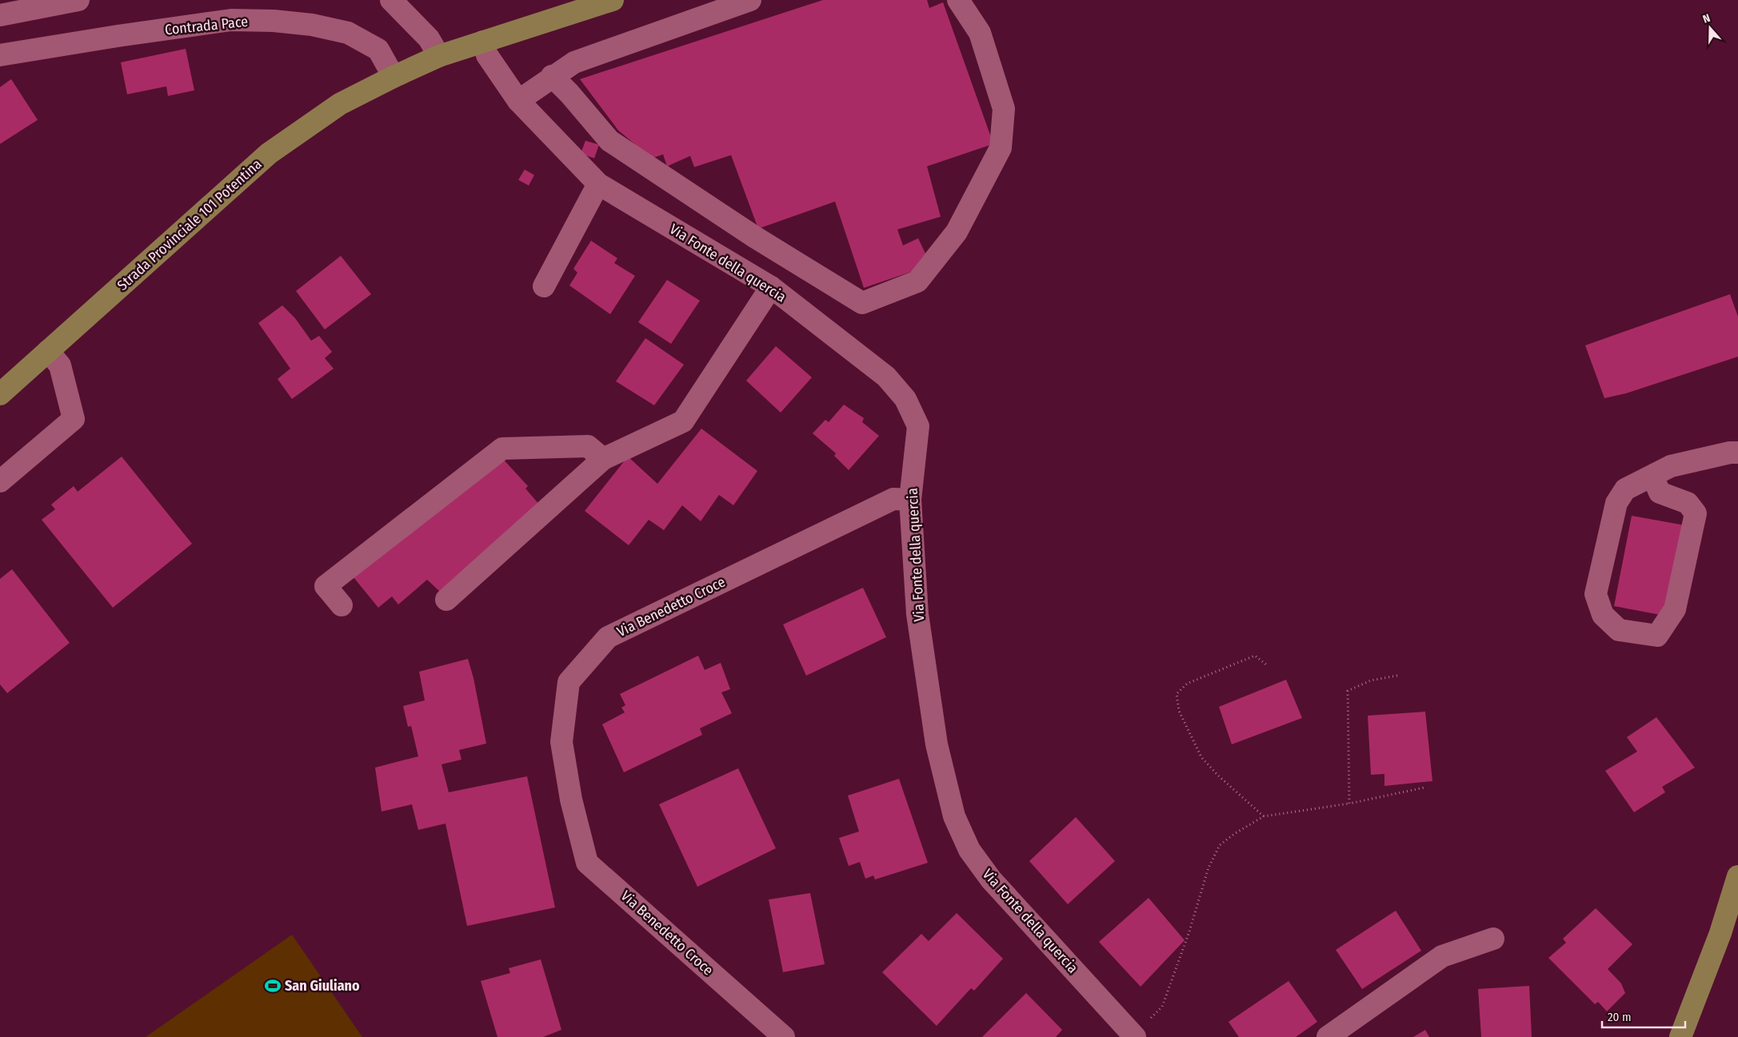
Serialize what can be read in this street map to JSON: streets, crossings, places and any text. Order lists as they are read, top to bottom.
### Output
{
  "streets": {
    "main road": ["Strada Provinciale 101 Potentina"],
    "street": ["Contrada Pace", "Via Fonte della quercia", "Via Benedetto Croce"]
  },
  "crossings": [
    ["Contrada Pace", "Strada Provinciale 101 Potentina"],
    ["Strada Provinciale 101 Potentina", "Via Fonte della quercia"],
    ["Via Fonte della quercia", "Via Benedetto Croce"]
  ],
  "places": {
    "sports": ["San Giuliano"]
  },
  "scale_bar": "20 m",
  "north": "top"
}
